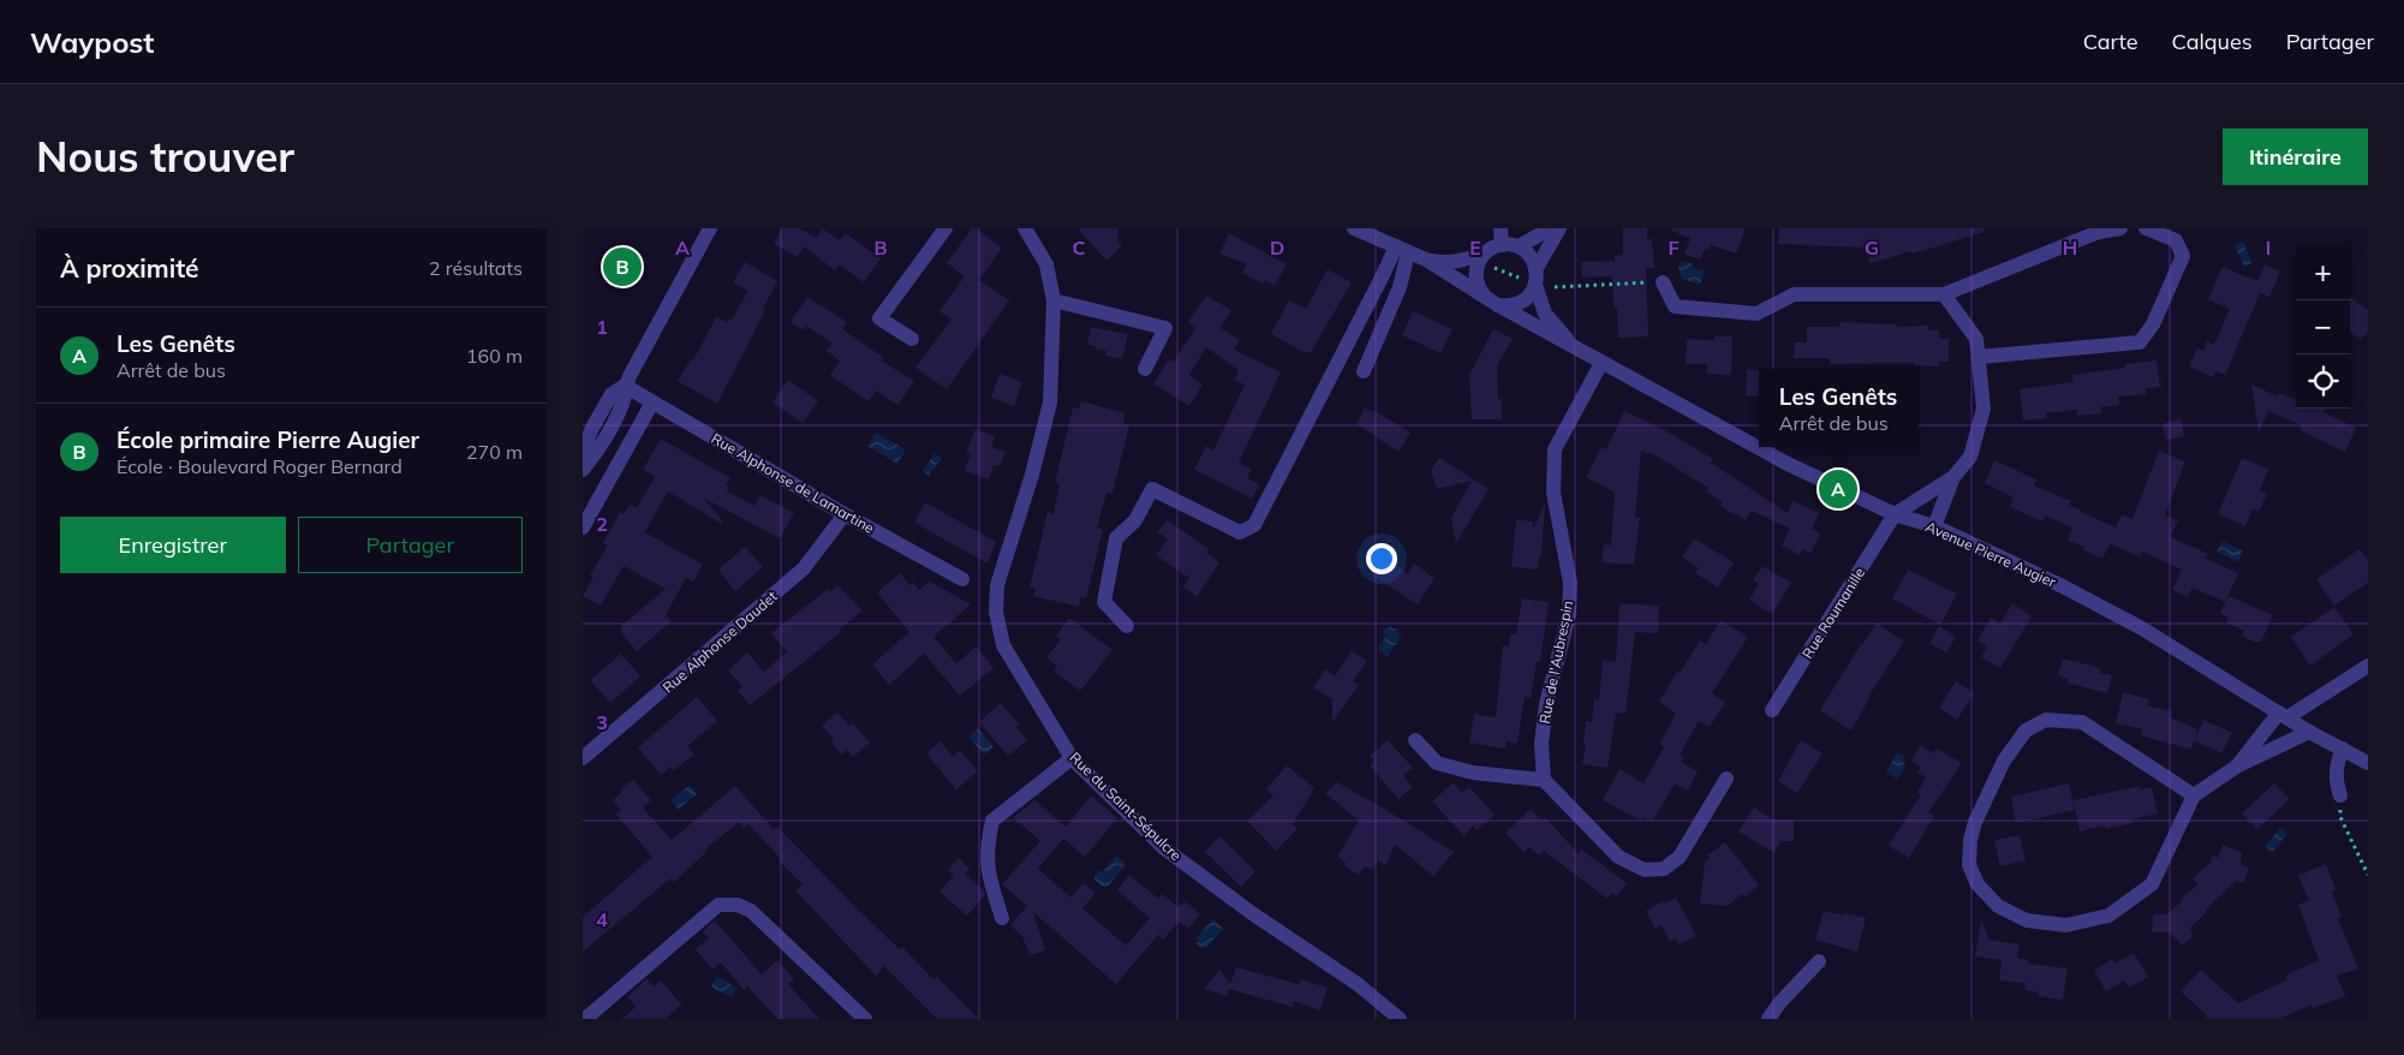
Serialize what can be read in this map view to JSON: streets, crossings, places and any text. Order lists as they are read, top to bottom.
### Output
{
  "streets": {
    "street": [
      "Rue Alphonse de Lamartine",
      "Avenue Pierre Augier",
      "Rue Roumanille",
      "Rue Alphonse Daudet",
      "Rue de l'Aubrespin",
      "Rue du Saint-Sépulcre"
    ]
  },
  "crossings": [
    ["Rue Alphonse de Lamartine", "Rue Alphonse Daudet"],
    ["Avenue Pierre Augier", "Rue Roumanille"],
    ["Avenue Pierre Augier", "Rue de l'Aubrespin"]
  ],
  "page": {
    "header": "Waypost",
    "nav": ["Carte", "Calques", "Partager"],
    "buttons": [
      "Itinéraire",
      ["Enregistrer", "Partager"]
    ],
    "title": "Nous trouver",
    "heading": ["À proximité", "2 résultats"],
    "pins": ["B", "A"],
    "map_buttons": ["+", "−"],
    "list": [
      {
        "mark": "A",
        "name": "Les Genêts",
        "note": "Arrêt de bus",
        "value": "160 m"
      },
      {
        "mark": "B",
        "name": "École primaire Pierre Augier",
        "note": "École · Boulevard Roger Bernard",
        "value": "270 m"
      }
    ],
    "popup": ["Les Genêts", "Arrêt de bus"]
  },
  "grid": {
    "columns": [
      "A",
      "B",
      "C",
      "D",
      "E",
      "F",
      "G",
      "H",
      "I"
    ],
    "rows": [
      "1",
      "2",
      "3",
      "4"
    ]
  }
}
